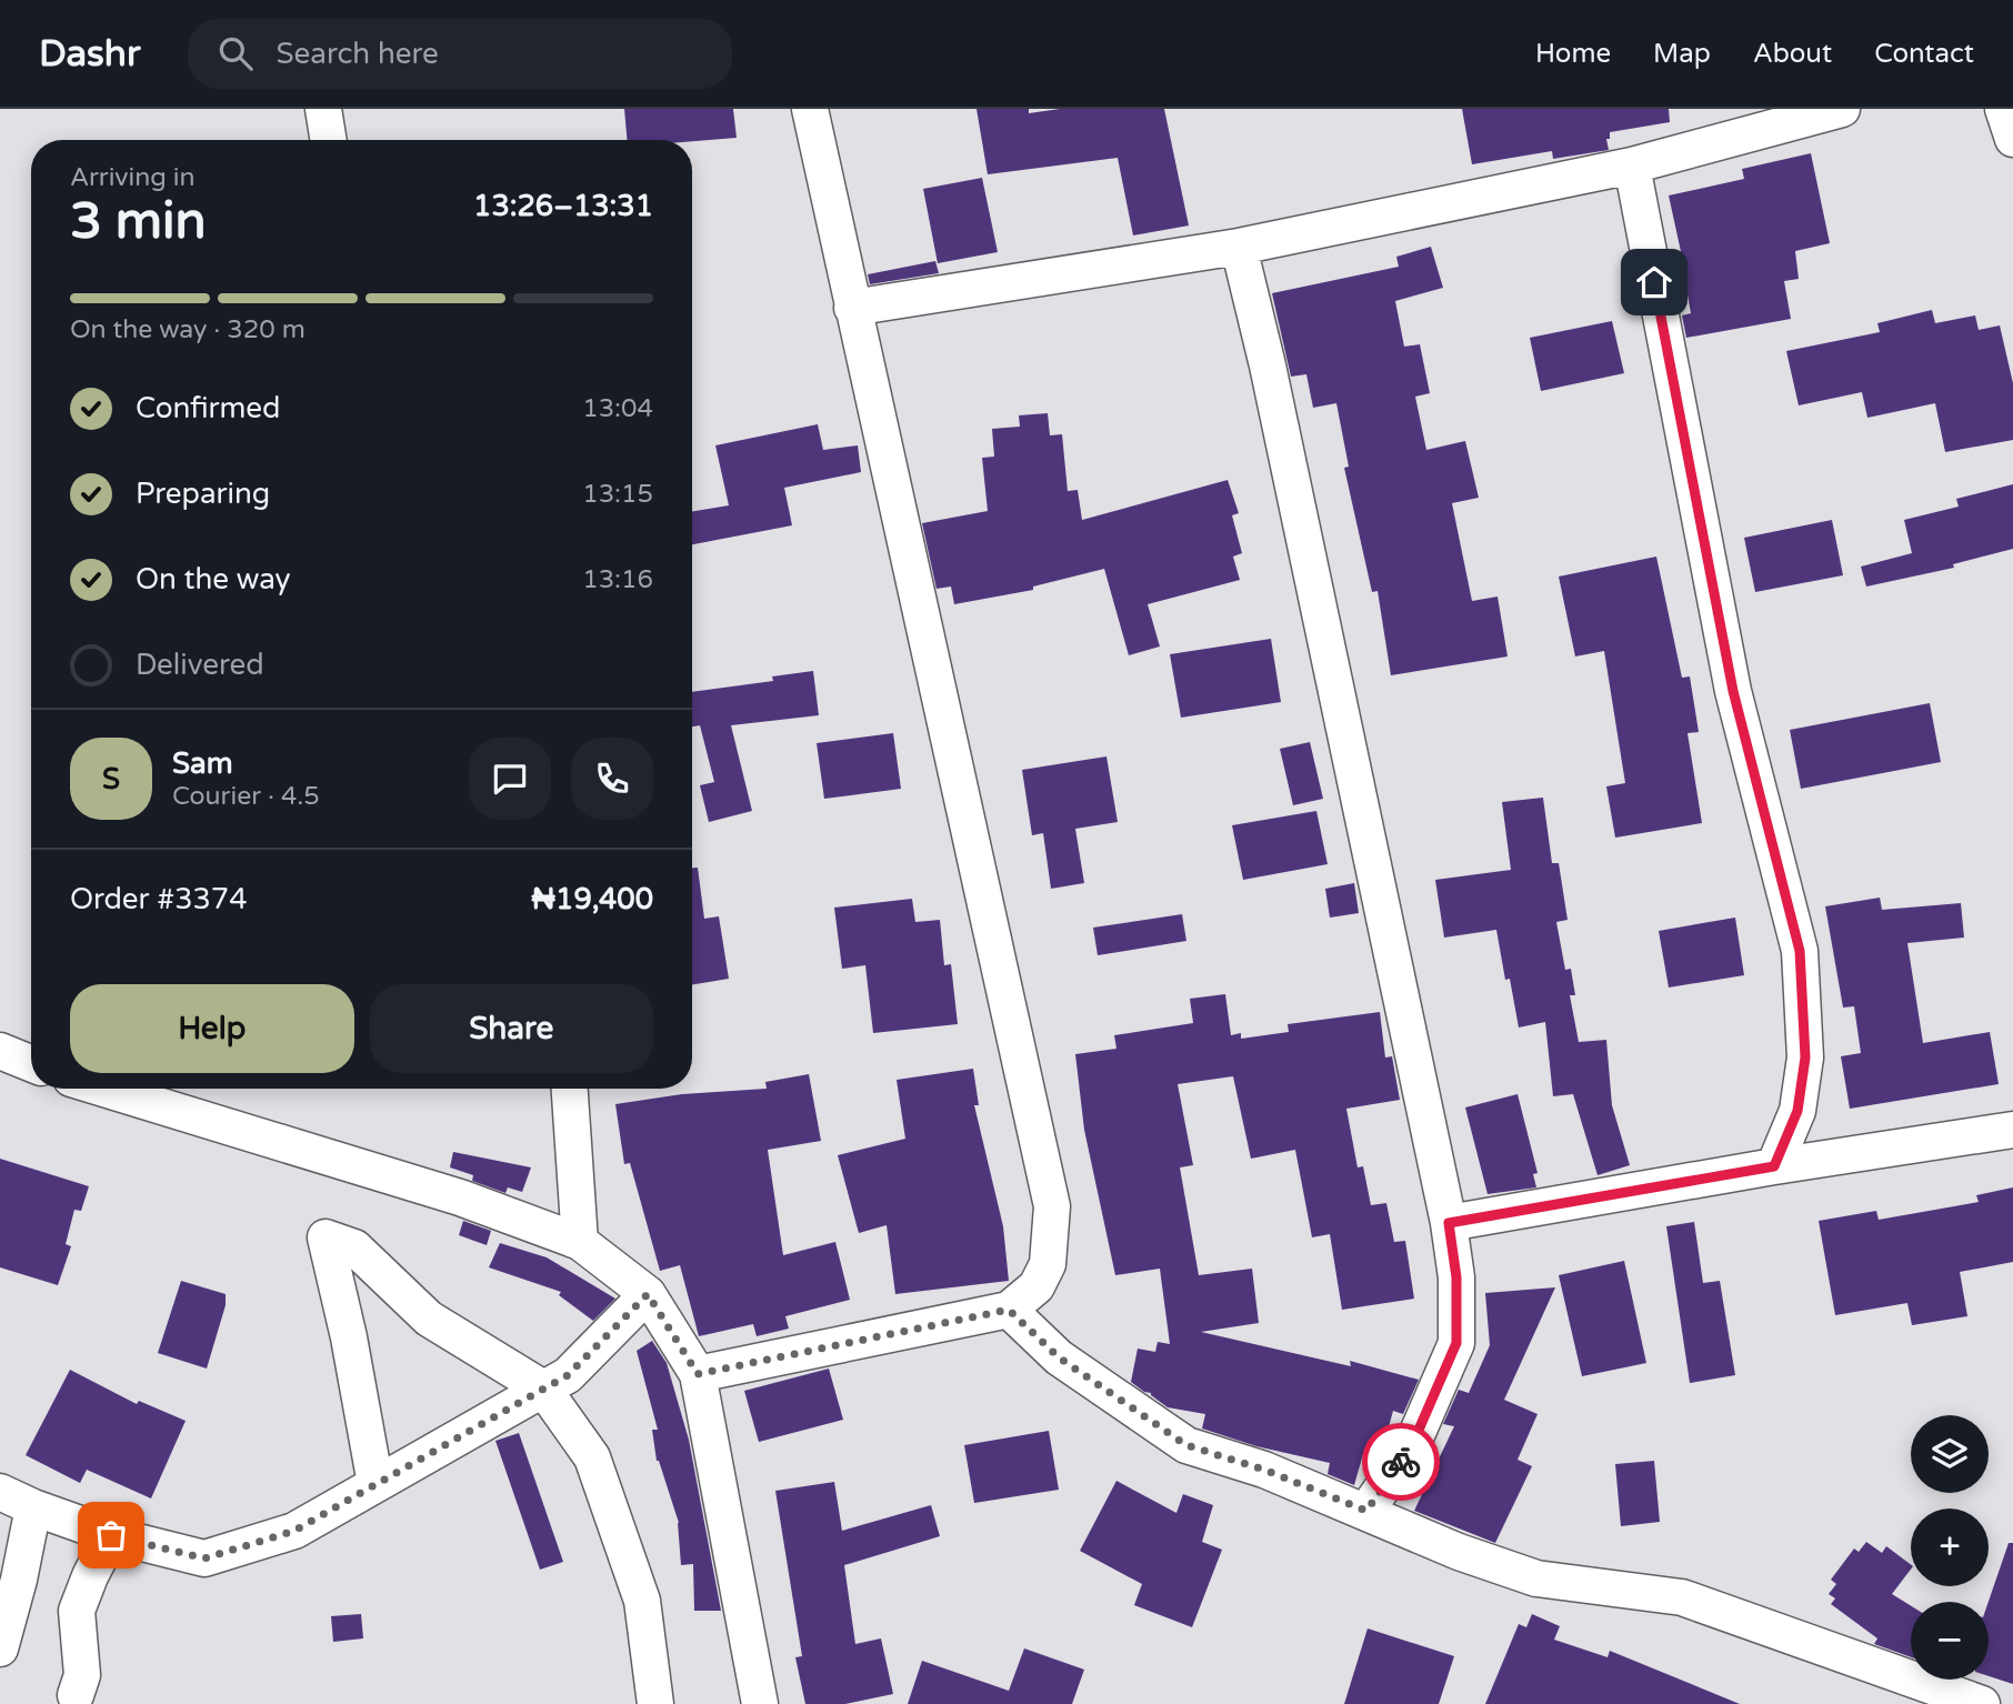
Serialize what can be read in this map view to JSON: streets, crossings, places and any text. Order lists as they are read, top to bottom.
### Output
{
  "page": {
    "header": "Dashr",
    "search": "Search here",
    "nav": [
      "Home",
      "Map",
      "About",
      "Contact"
    ],
    "heading": ["3 min", "Arriving in", "13:26–13:31"],
    "panel": [
      "Sam",
      "Courier · 4.5",
      "Order #3374",
      "₦19,400"
    ],
    "bar": "On the way · 320 m",
    "list": [
      ["Confirmed", "13:04"],
      ["Preparing", "13:15"],
      ["On the way", "13:16"],
      "Delivered"
    ],
    "round": "S",
    "buttons": ["Help", "Share"],
    "map_buttons": ["+", "−"]
  }
}
